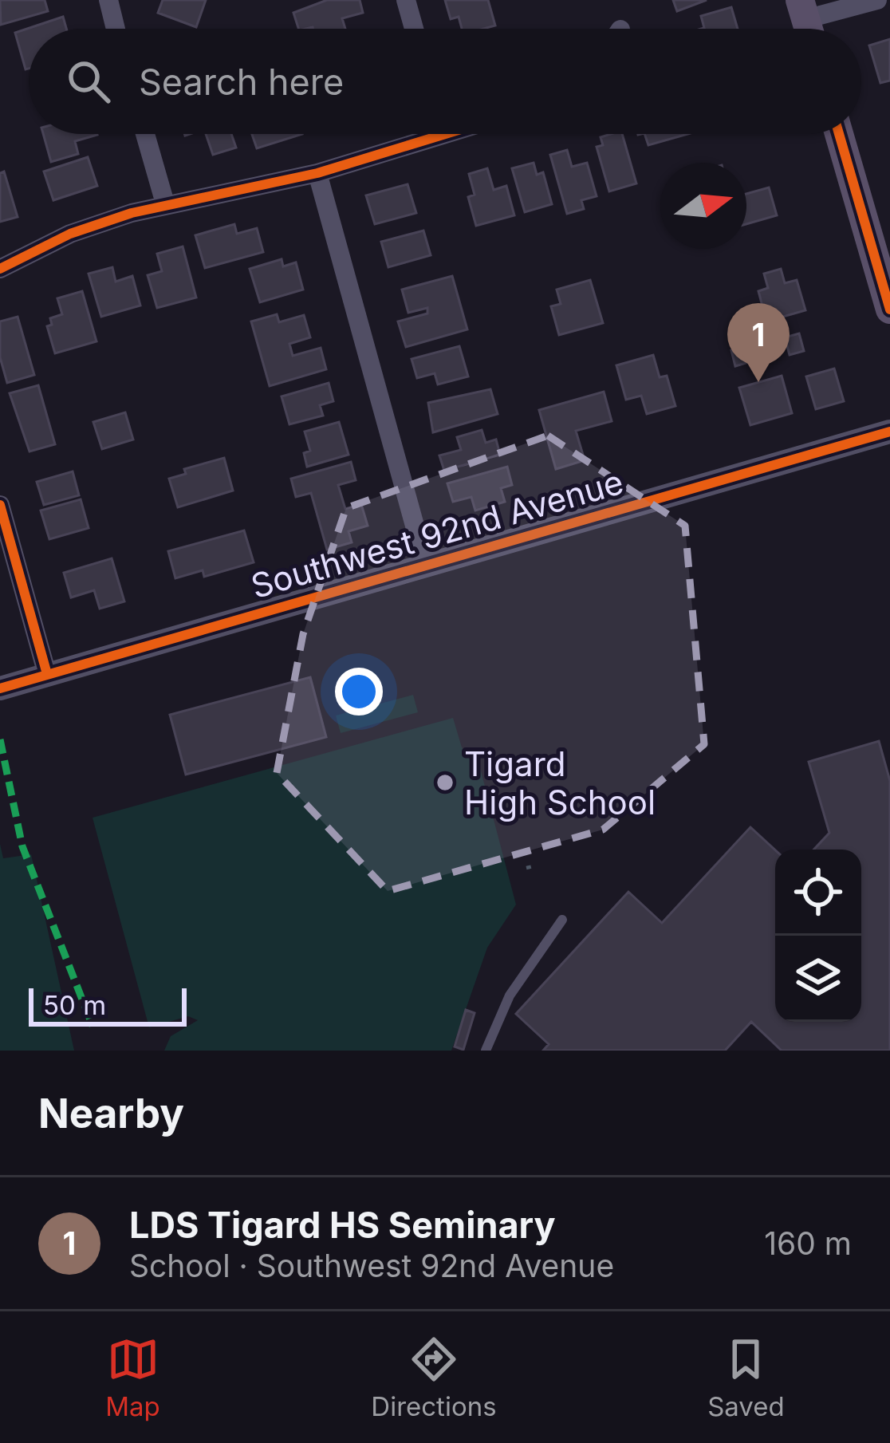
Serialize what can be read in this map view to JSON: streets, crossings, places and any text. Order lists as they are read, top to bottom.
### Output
{
  "streets": {
    "street": ["Southwest 92nd Avenue"]
  },
  "places": ["Tigard High School"],
  "scale_bar": "50 m",
  "north": "right",
  "page": {
    "search": "Search here",
    "pins": "1",
    "scale": "50 m",
    "heading": "Nearby",
    "list": [
      {
        "mark": "1",
        "name": "LDS Tigard HS Seminary",
        "note": "School · Southwest 92nd Avenue",
        "value": "160 m"
      }
    ],
    "nav": ["Map", "Directions", "Saved"]
  }
}
